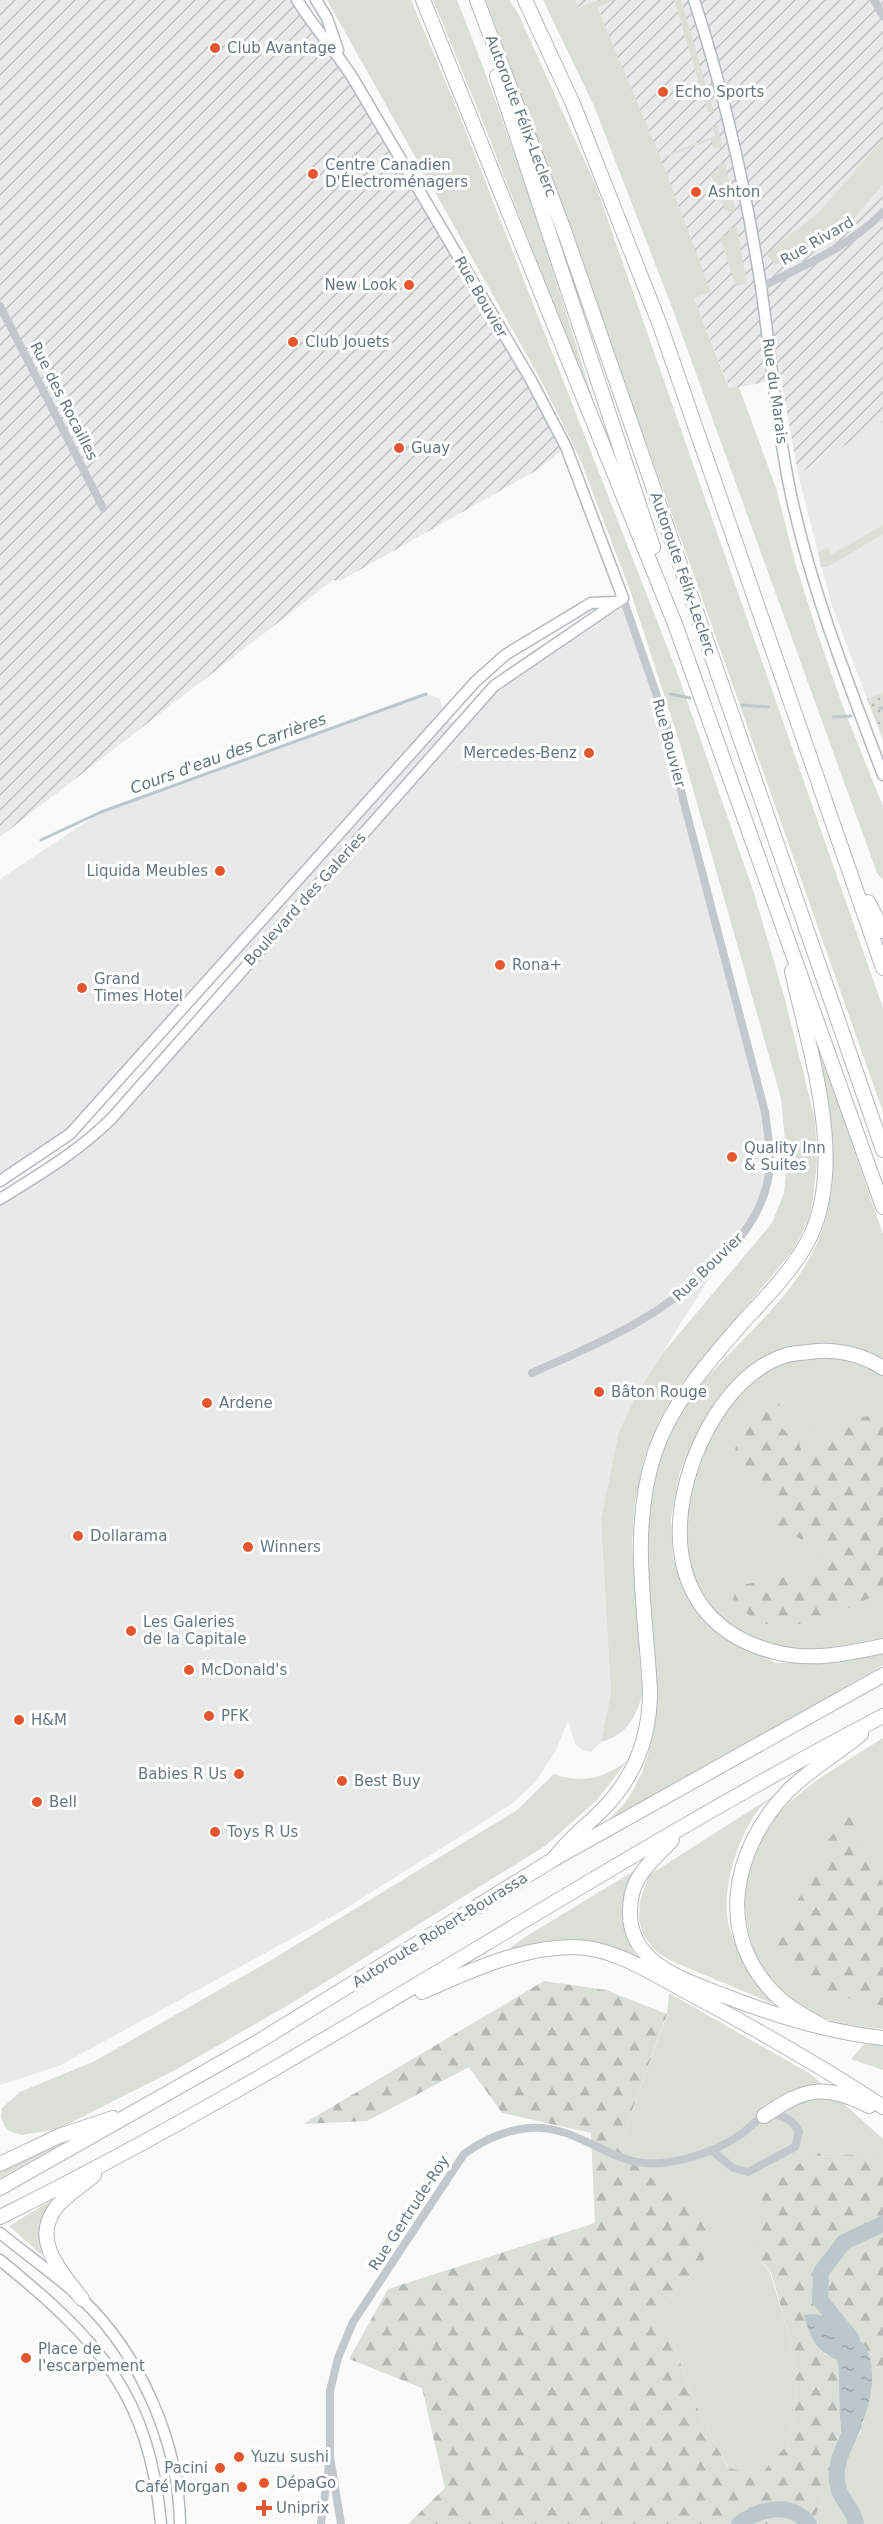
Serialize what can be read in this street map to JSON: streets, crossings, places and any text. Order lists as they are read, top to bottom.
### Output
{
  "streets": {
    "highway": ["Autoroute Félix-Leclerc", "Autoroute Robert-Bourassa"],
    "street": [
      "Rue Rivard",
      "Rue Bouvier",
      "Rue du Marais",
      "Rue des Rocailles",
      "Boulevard des Galeries",
      "Rue Gertrude-Roy"
    ]
  },
  "crossings": [
    ["Rue Rivard", "Rue du Marais"],
    ["Rue Bouvier", "Boulevard des Galeries"]
  ],
  "water": ["Cours d'eau des Carrières"],
  "places": {
    "other": [
      "Club Avantage",
      "Echo Sports",
      "Centre Canadien D'Électroménagers",
      "Ashton",
      "New Look",
      "Club Jouets",
      "Guay",
      "Mercedes-Benz",
      "Liquida Meubles",
      "Rona+",
      "Grand Times Hotel",
      "Quality Inn & Suites",
      "Bâton Rouge",
      "Ardene",
      "Dollarama",
      "Winners",
      "Les Galeries de la Capitale",
      "McDonald's",
      "PFK",
      "H&M",
      "Babies R Us",
      "Best Buy",
      "Bell",
      "Toys R Us",
      "Place de l'escarpement",
      "Yuzu sushi",
      "Pacini",
      "DépaGo",
      "Café Morgan"
    ],
    "health": ["Uniprix"]
  }
}
